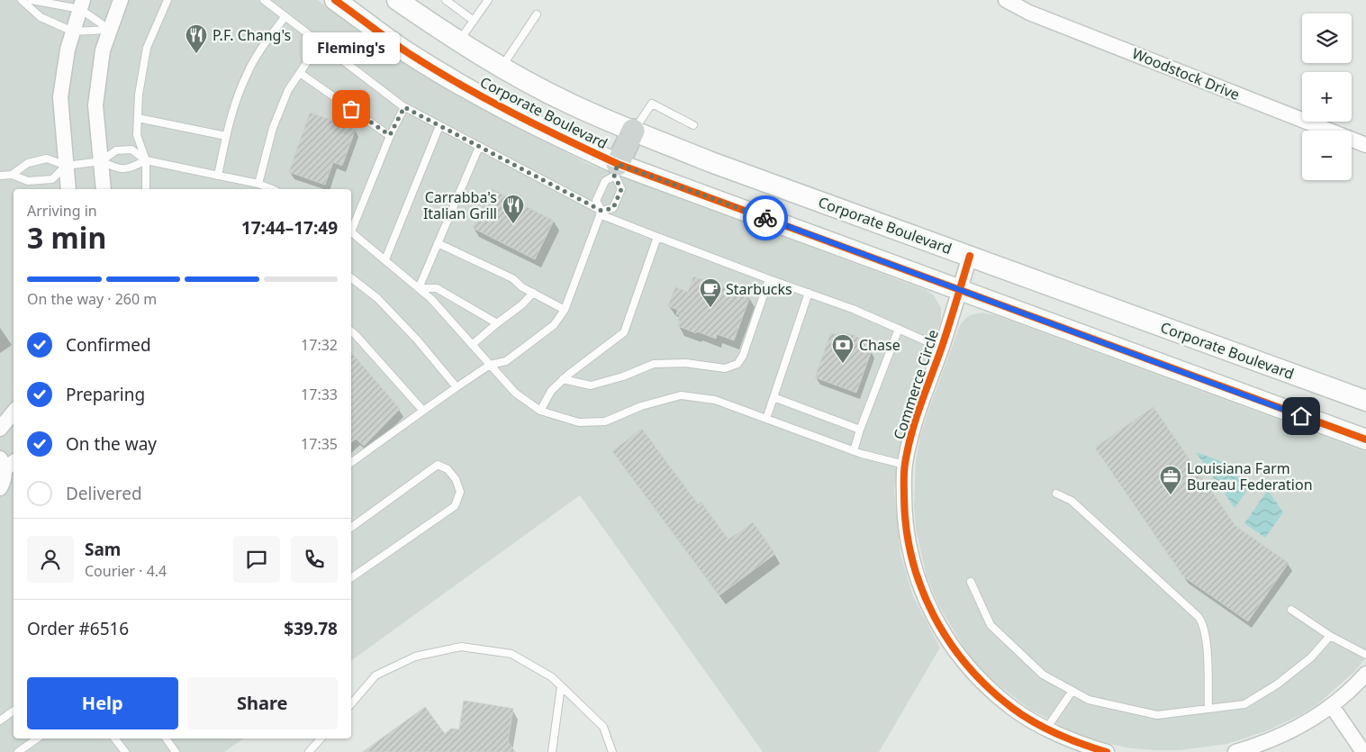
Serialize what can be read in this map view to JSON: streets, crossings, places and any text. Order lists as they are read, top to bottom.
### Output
{
  "streets": {
    "street": ["Woodstock Drive", "Corporate Boulevard", "Commerce Circle"]
  },
  "crossings": [
    ["Corporate Boulevard", "Commerce Circle"]
  ],
  "places": {
    "restaurant": ["P.F. Chang's", "Carrabba's Italian Grill"],
    "other": ["Fleming's"],
    "cafe": ["Starbucks"],
    "bank": ["Chase"],
    "office": ["Louisiana Farm Bureau Federation"]
  },
  "page": {
    "map_buttons": ["+", "−"],
    "bubble": "Fleming's",
    "heading": ["3 min", "Arriving in", "17:44–17:49"],
    "panel": [
      "Sam",
      "Courier · 4.4",
      "Order #6516",
      "$39.78"
    ],
    "bar": "On the way · 260 m",
    "list": [
      ["Confirmed", "17:32"],
      ["Preparing", "17:33"],
      ["On the way", "17:35"],
      "Delivered"
    ],
    "buttons": ["Help", "Share"]
  }
}
